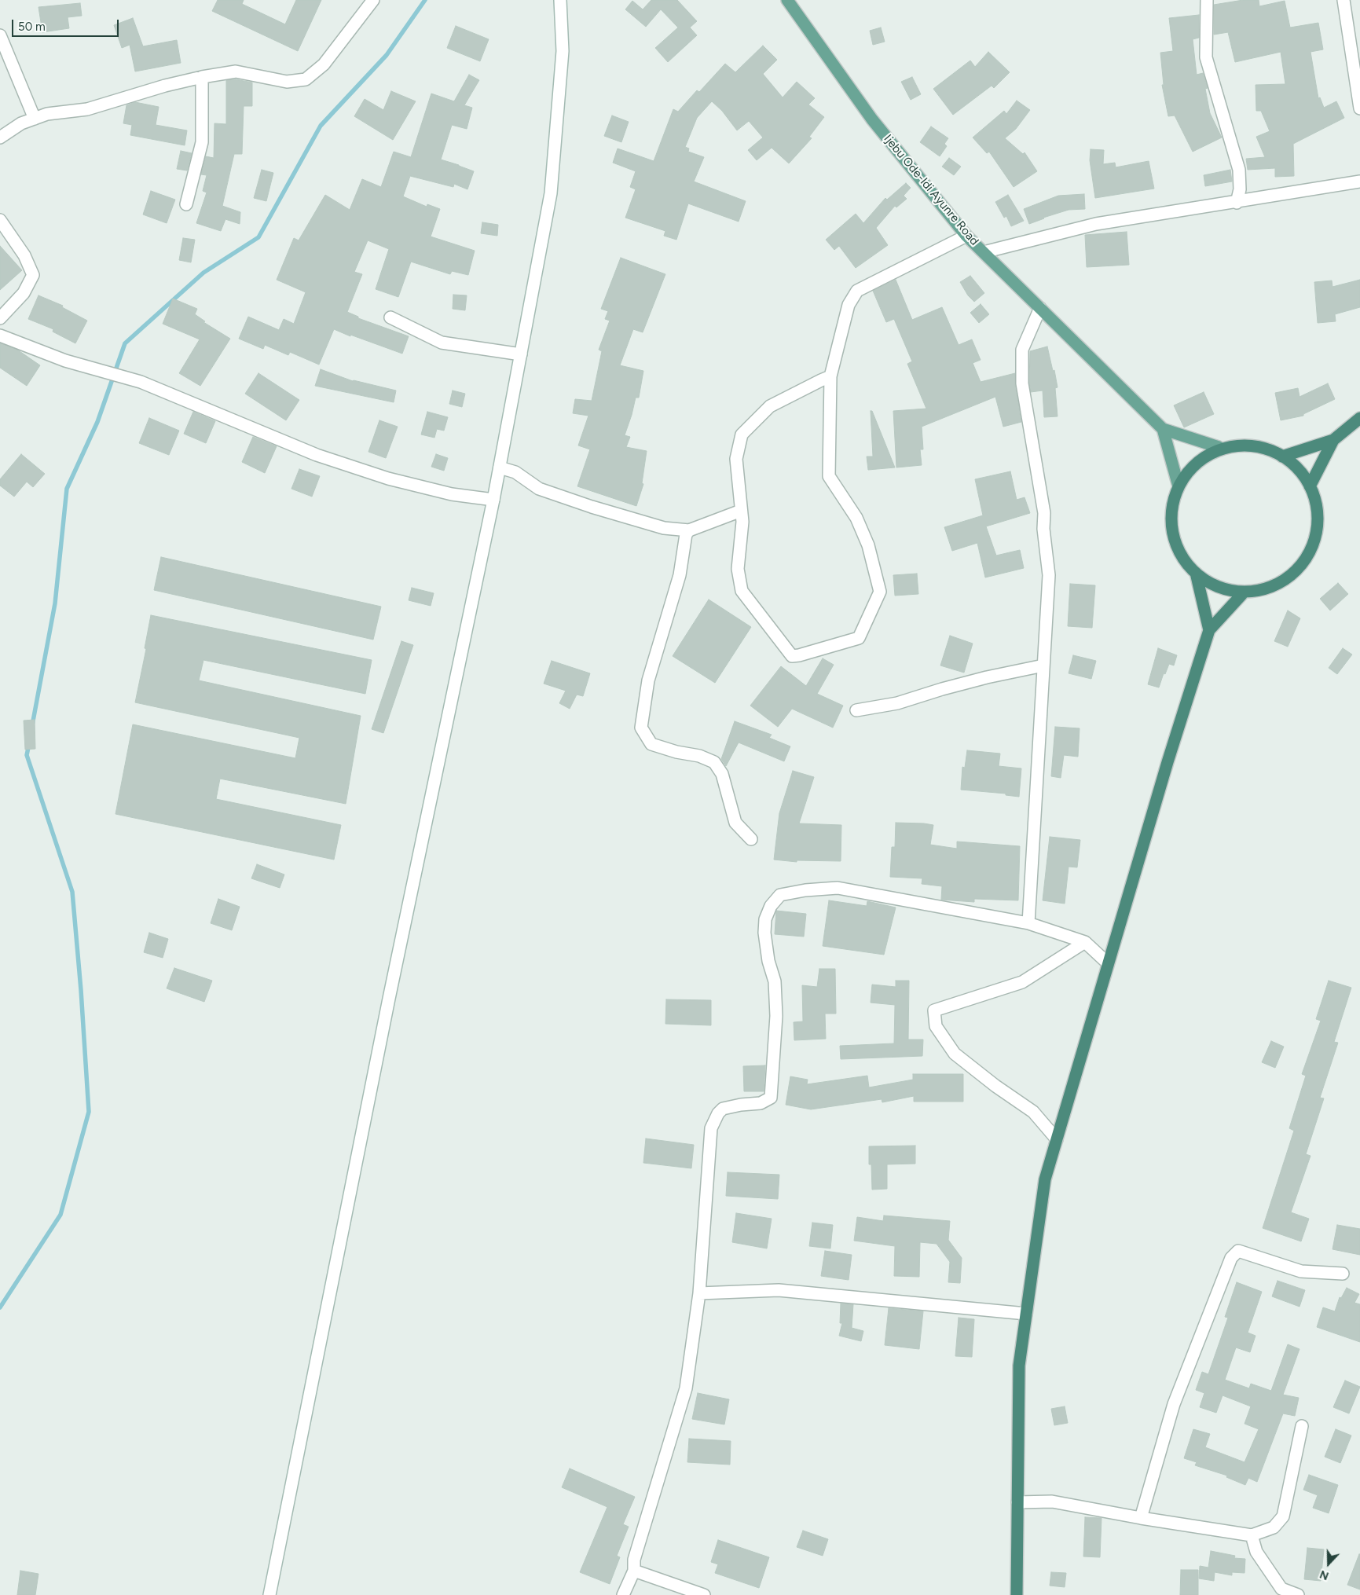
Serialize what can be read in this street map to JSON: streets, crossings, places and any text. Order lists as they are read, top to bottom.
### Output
{
  "streets": {
    "main road": ["Ijebu Ode-Idi Ayunre Road"]
  },
  "scale_bar": "50 m",
  "north": "bottom"
}
